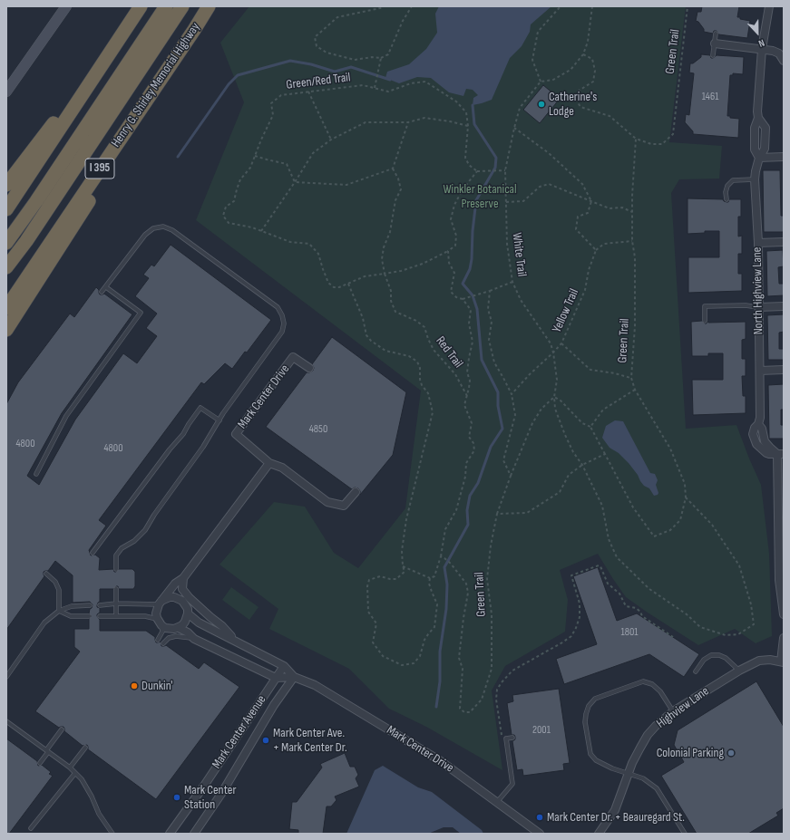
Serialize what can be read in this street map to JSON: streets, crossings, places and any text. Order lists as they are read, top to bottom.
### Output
{
  "streets": {
    "highway": ["Henry G. Shirley Memorial Highway", "I 395"],
    "street": [
      "North Highview Lane",
      "Mark Center Drive",
      "Highview Lane",
      "Mark Center Avenue"
    ],
    "path": [
      "Green Trail",
      "Green/Red Trail",
      "White Trail",
      "Yellow Trail",
      "Red Trail"
    ]
  },
  "crossings": [
    ["Green Trail", "White Trail"],
    ["White Trail", "Yellow Trail"],
    ["Mark Center Drive", "Mark Center Avenue"]
  ],
  "parks": ["Winkler Botanical Preserve"],
  "places": [
    "Catherine's Lodge",
    "Dunkin'",
    "Mark Center Ave. + Mark Center Dr.",
    "Colonial Parking",
    "Mark Center Station",
    "Mark Center Dr. + Beauregard St."
  ],
  "house_numbers": [
    "1461",
    "4850",
    "4800",
    "4800",
    "1801",
    "2001"
  ],
  "north": "bottom"
}
